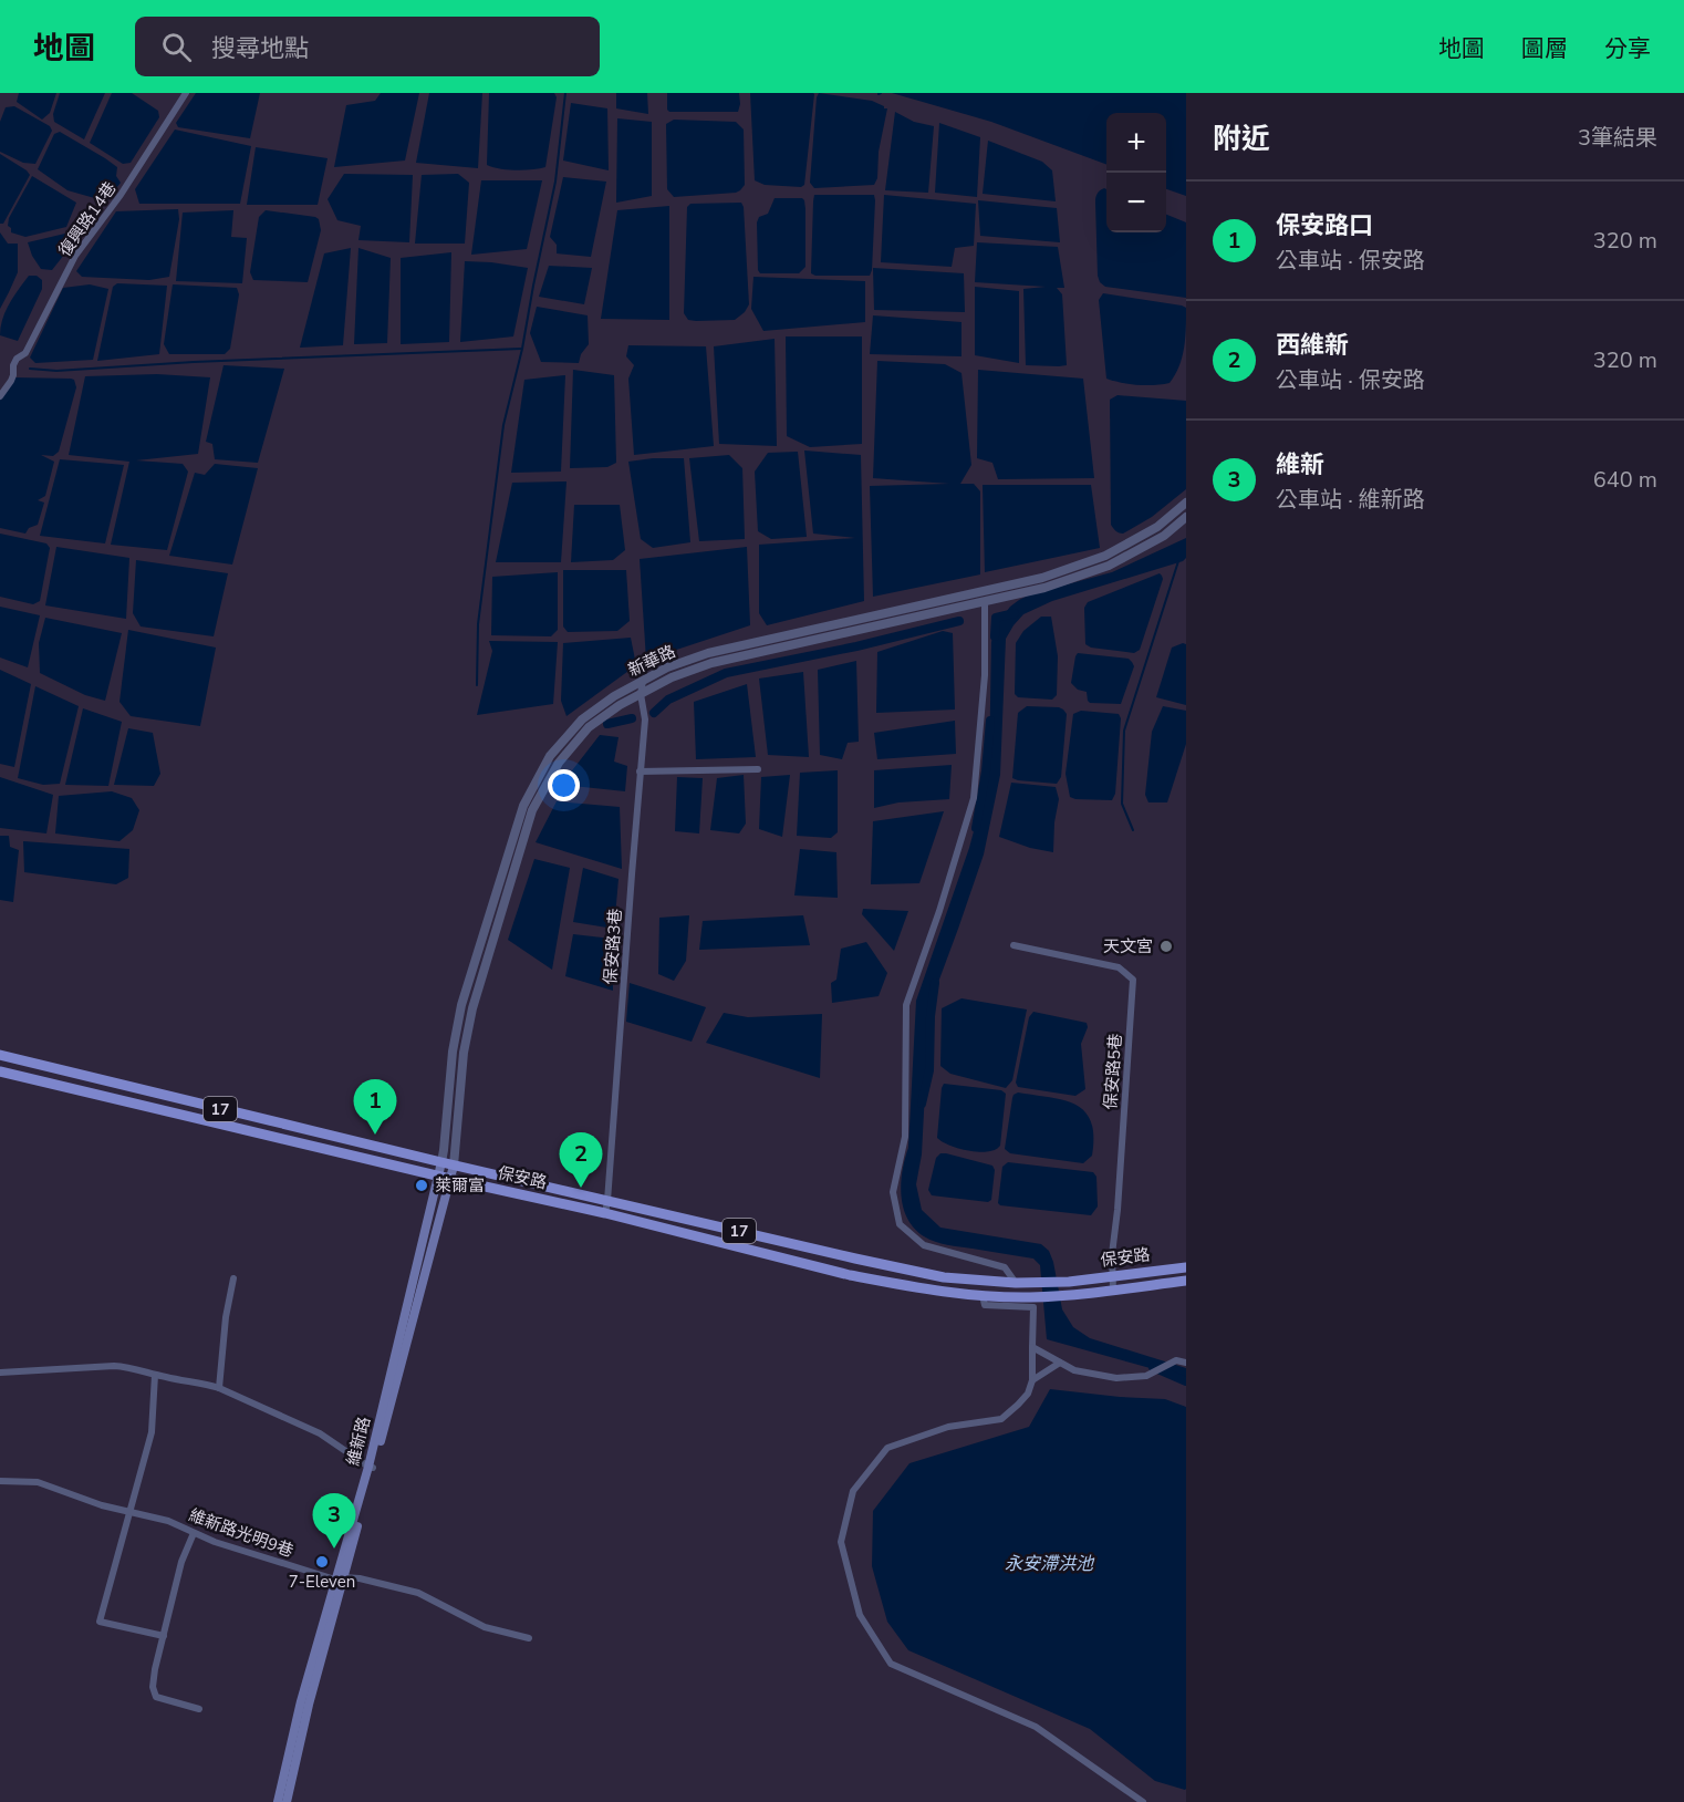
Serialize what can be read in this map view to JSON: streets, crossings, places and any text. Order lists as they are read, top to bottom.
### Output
{
  "streets": {
    "main road": ["17", "保安路", "維新路"],
    "street": [
      "復興路14巷",
      "新華路",
      "保安路3巷",
      "保安路5巷",
      "維新路光明9巷"
    ]
  },
  "crossings": [
    ["新華路", "保安路3巷"],
    ["新華路", "保安路"],
    ["新華路", "維新路"],
    ["保安路3巷", "保安路"],
    ["保安路5巷", "保安路"],
    ["保安路", "維新路"],
    ["維新路", "維新路光明9巷"]
  ],
  "water": ["永安滯洪池"],
  "places": ["天文宮", "萊爾富", "7-Eleven"],
  "page": {
    "header": "地圖",
    "search": "搜尋地點",
    "nav": ["地圖", "圖層", "分享"],
    "heading": ["附近", "3筆結果"],
    "map_buttons": ["+", "−"],
    "list": [
      {
        "mark": "1",
        "name": "保安路口",
        "note": "公車站 · 保安路",
        "value": "320 m"
      },
      {
        "mark": "2",
        "name": "西維新",
        "note": "公車站 · 保安路",
        "value": "320 m"
      },
      {
        "mark": "3",
        "name": "維新",
        "note": "公車站 · 維新路",
        "value": "640 m"
      }
    ],
    "pins": ["1", "2", "3"]
  }
}
